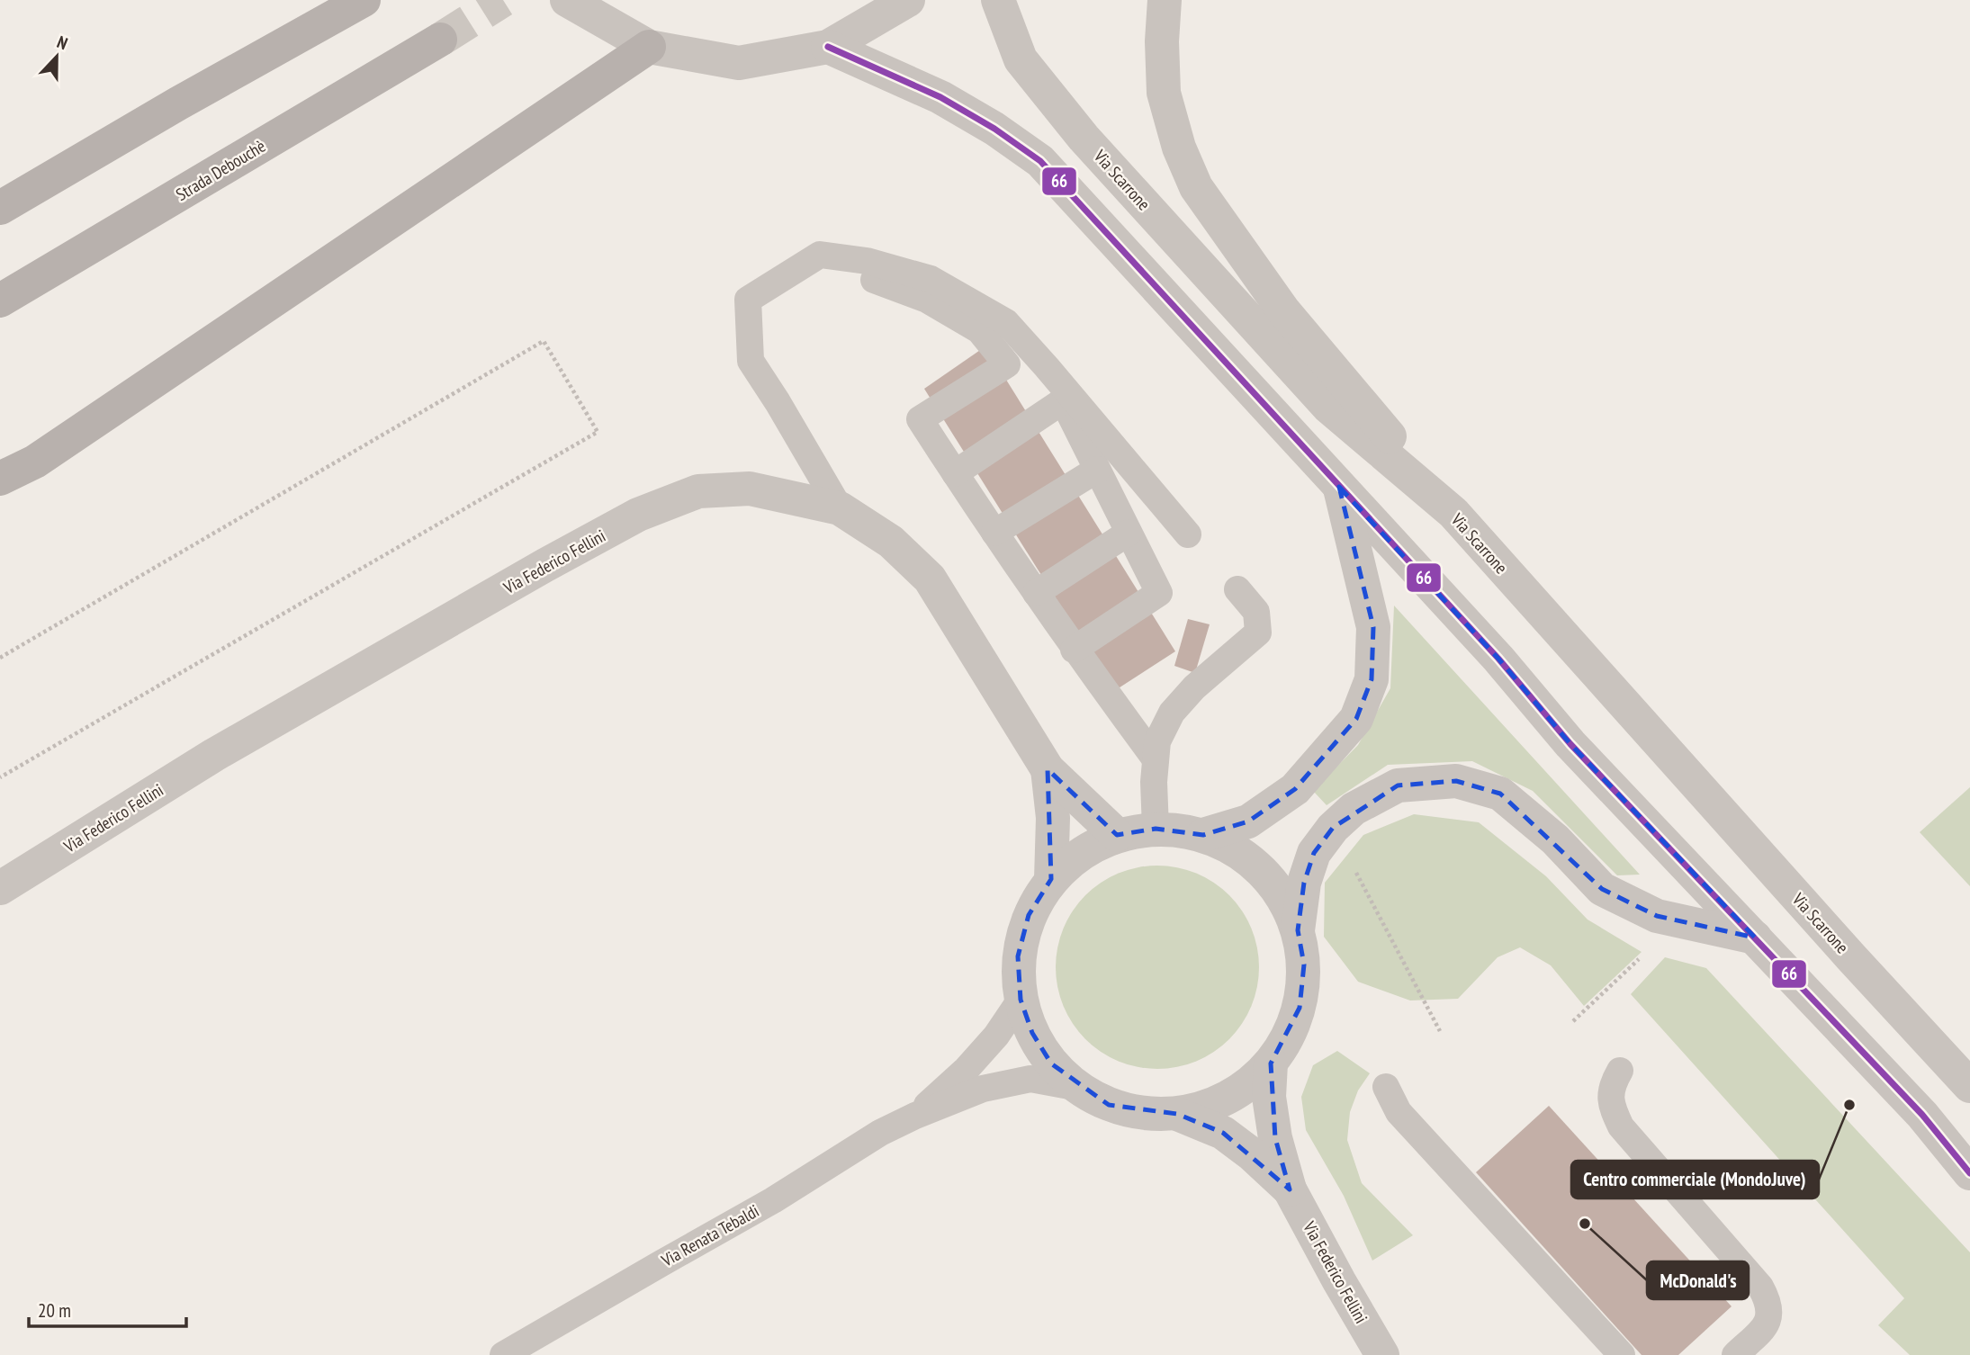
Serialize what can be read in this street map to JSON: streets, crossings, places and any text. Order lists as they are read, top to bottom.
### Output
{
  "streets": {
    "main road": ["Strada Debouchè"],
    "street": ["Via Scarrone", "Via Federico Fellini"],
    "lane": ["Via Renata Tebaldi"]
  },
  "places": ["Centro commerciale (MondoJuve)", "McDonald's"],
  "lines": ["transit line 66"],
  "scale_bar": "20 m",
  "north": "top"
}
